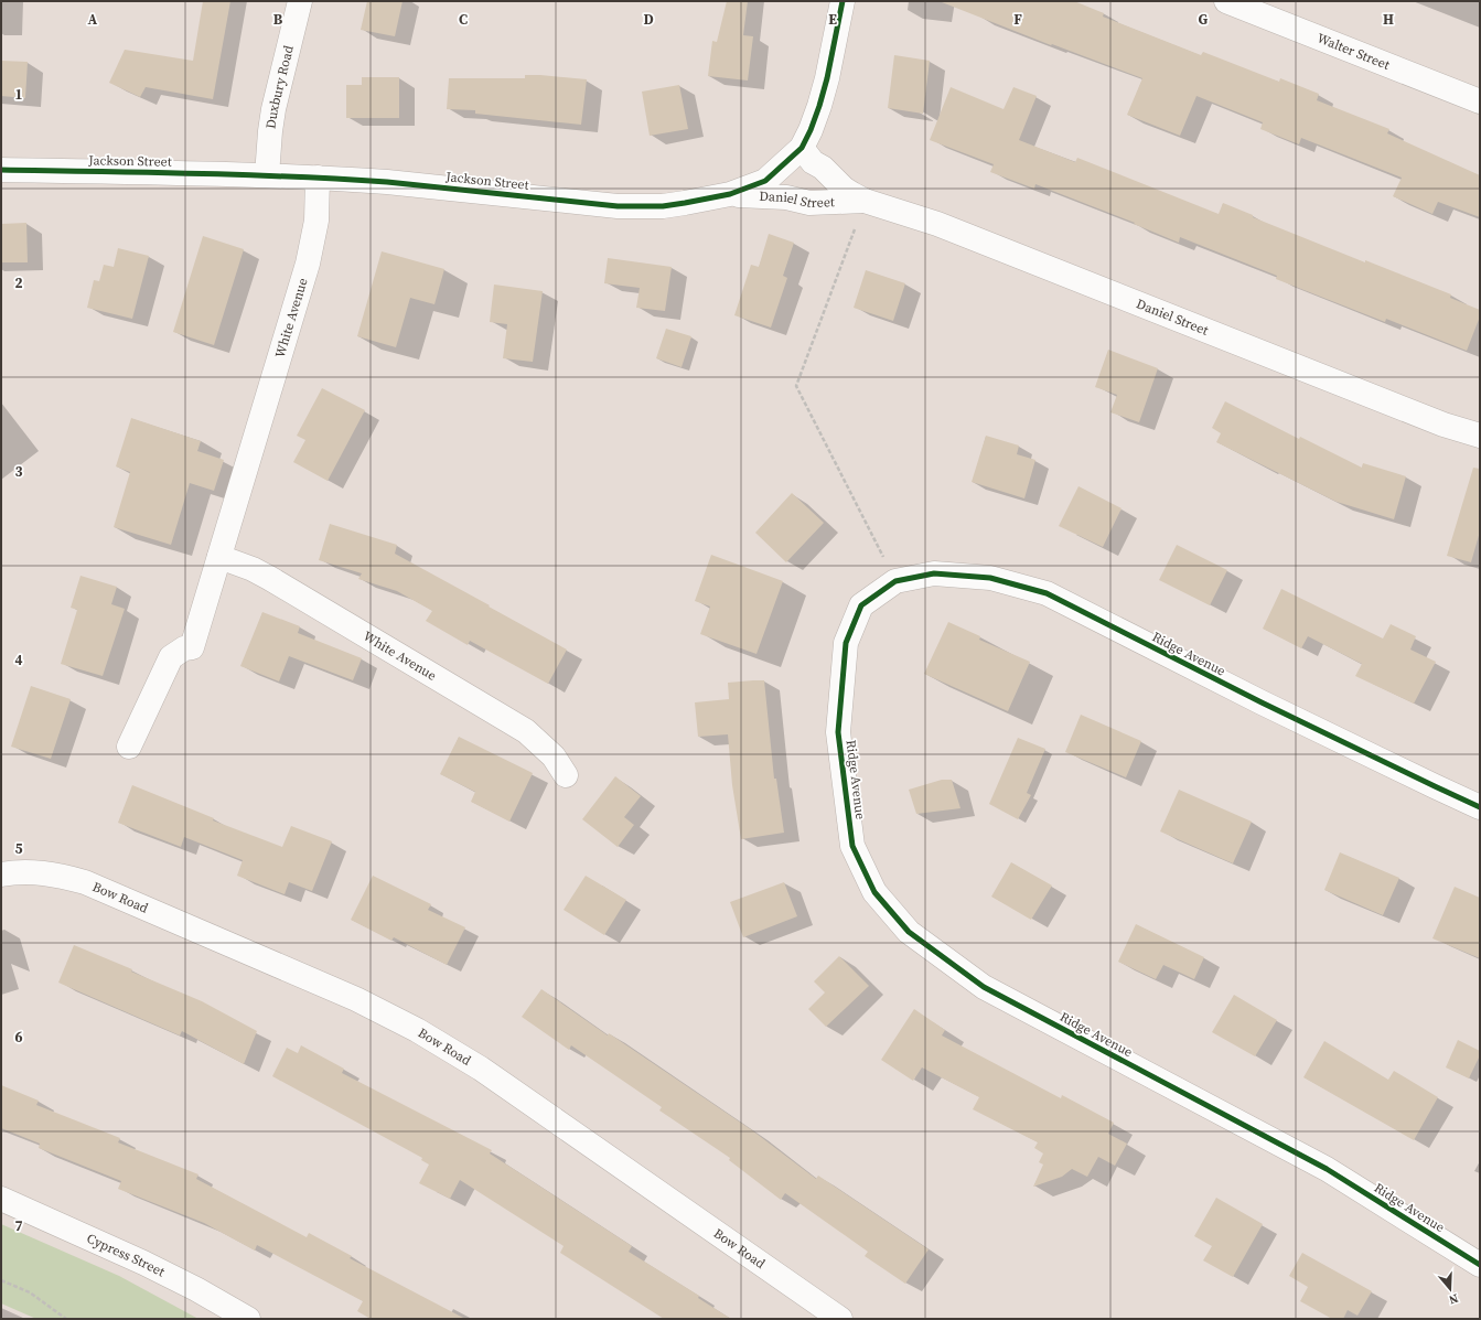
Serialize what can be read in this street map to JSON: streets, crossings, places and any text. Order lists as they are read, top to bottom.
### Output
{
  "streets": {
    "street": [
      "Walter Street",
      "Duxbury Road",
      "Jackson Street",
      "Daniel Street",
      "White Avenue",
      "Ridge Avenue",
      "Bow Road",
      "Cypress Street"
    ]
  },
  "crossings": [
    ["Duxbury Road", "Jackson Street"],
    ["Jackson Street", "Daniel Street"],
    ["Jackson Street", "White Avenue"]
  ],
  "north": "bottom",
  "grid": {
    "columns": [
      "A",
      "B",
      "C",
      "D",
      "E",
      "F",
      "G",
      "H"
    ],
    "rows": [
      "1",
      "2",
      "3",
      "4",
      "5",
      "6",
      "7"
    ]
  }
}
